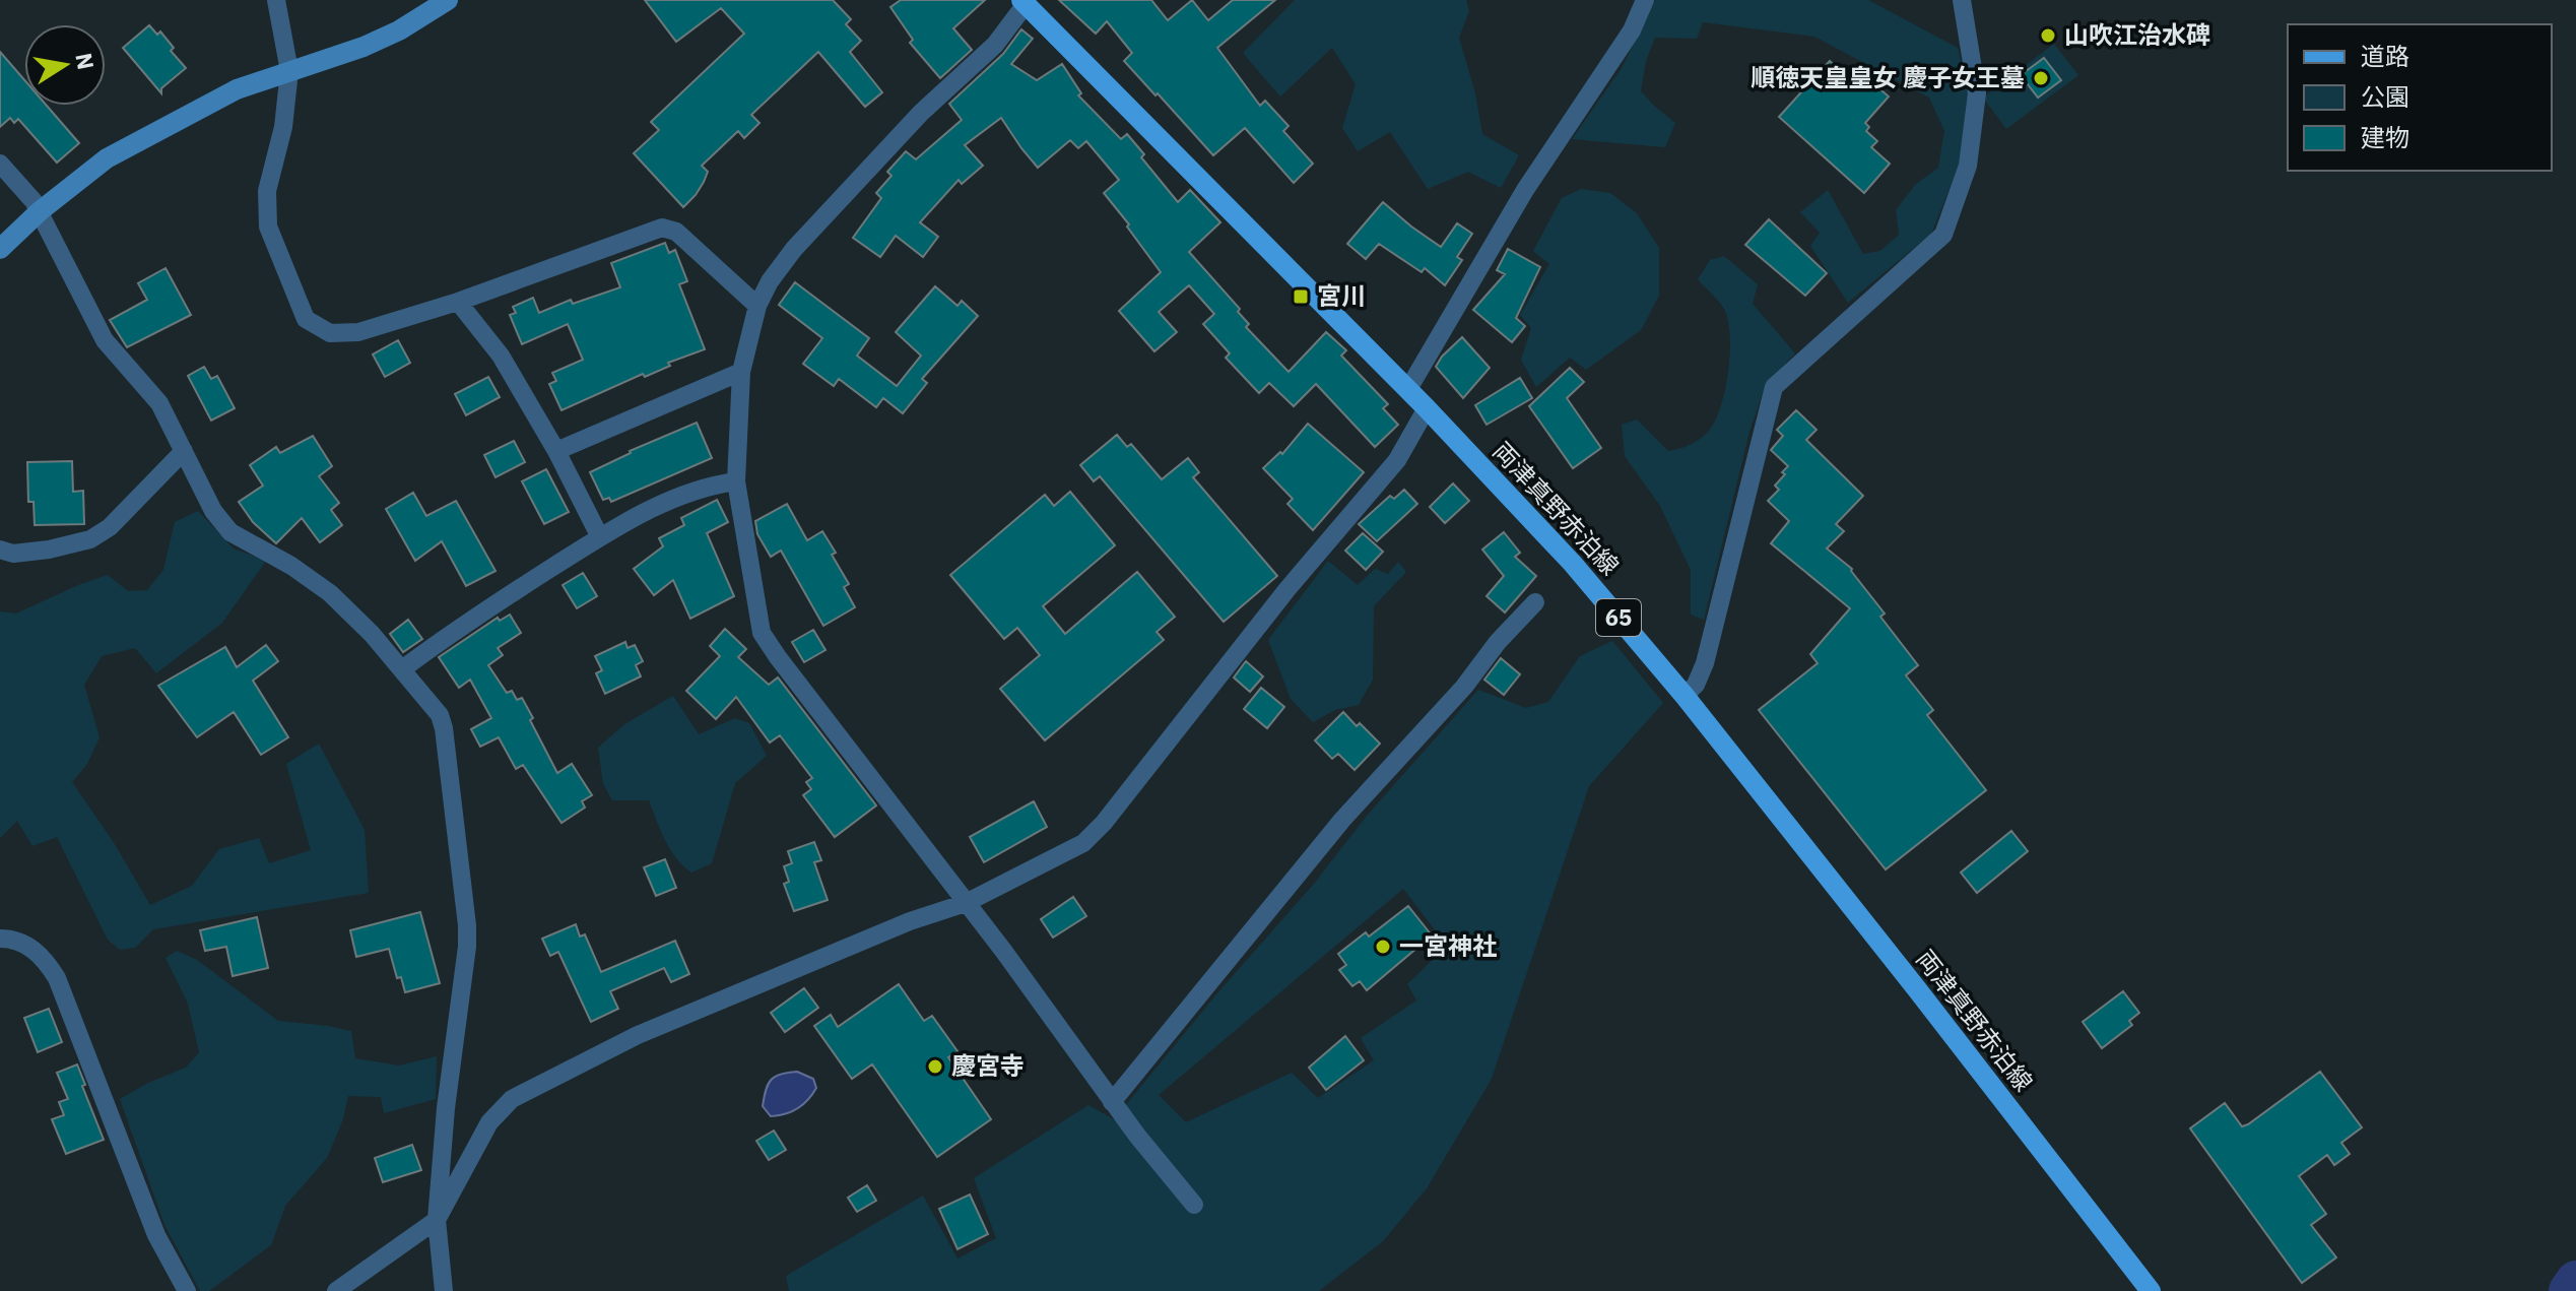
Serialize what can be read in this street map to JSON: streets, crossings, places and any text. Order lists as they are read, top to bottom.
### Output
{
  "streets": {
    "main road": ["両津真野赤泊線", "65"]
  },
  "places": {
    "other": [
      "山吹江治水碑",
      "順徳天皇皇女 慶子女王墓",
      "一宮神社",
      "慶宮寺"
    ],
    "transit": ["宮川"]
  },
  "legend": ["道路", "公園", "建物"],
  "north": "right"
}
